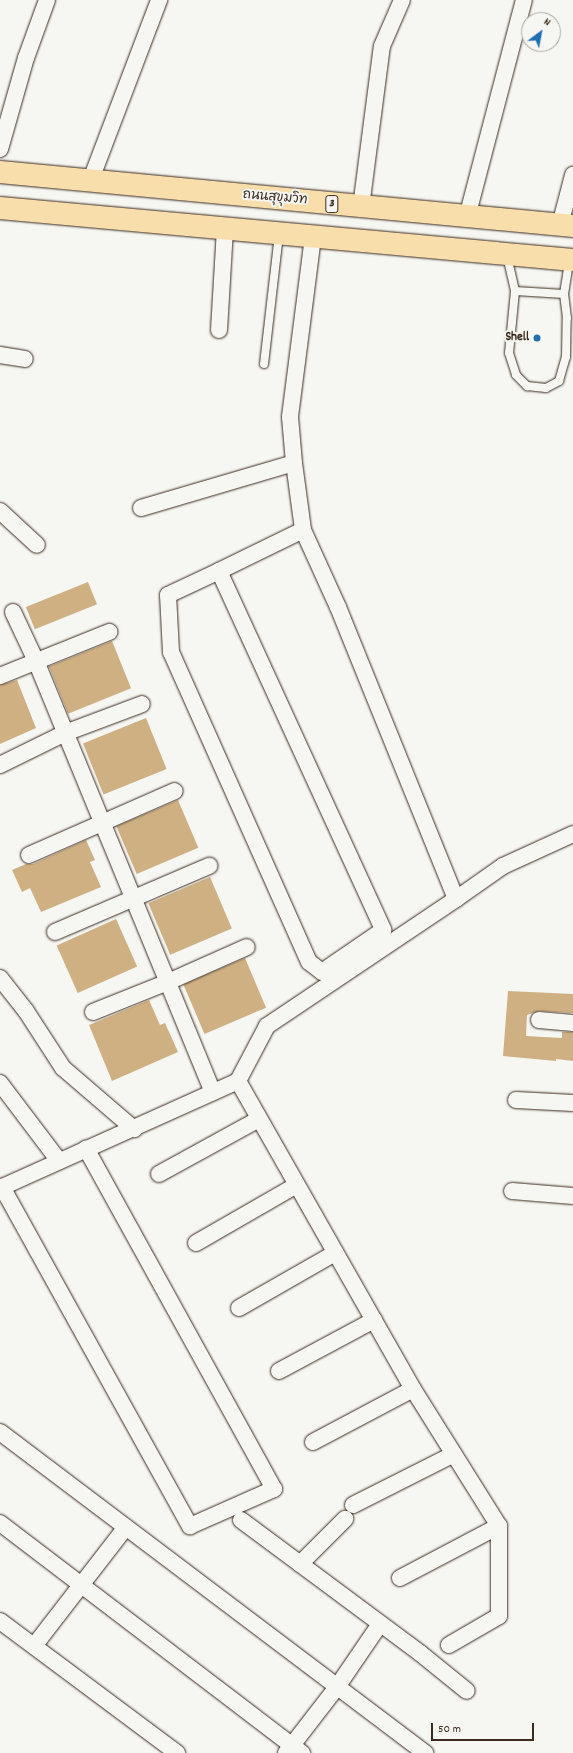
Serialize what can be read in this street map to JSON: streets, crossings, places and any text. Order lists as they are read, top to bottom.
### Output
{
  "streets": {
    "highway": ["ถนนสุขุมวิท", "3"]
  },
  "places": ["Shell"],
  "scale_bar": "50 m",
  "north": "top right"
}
